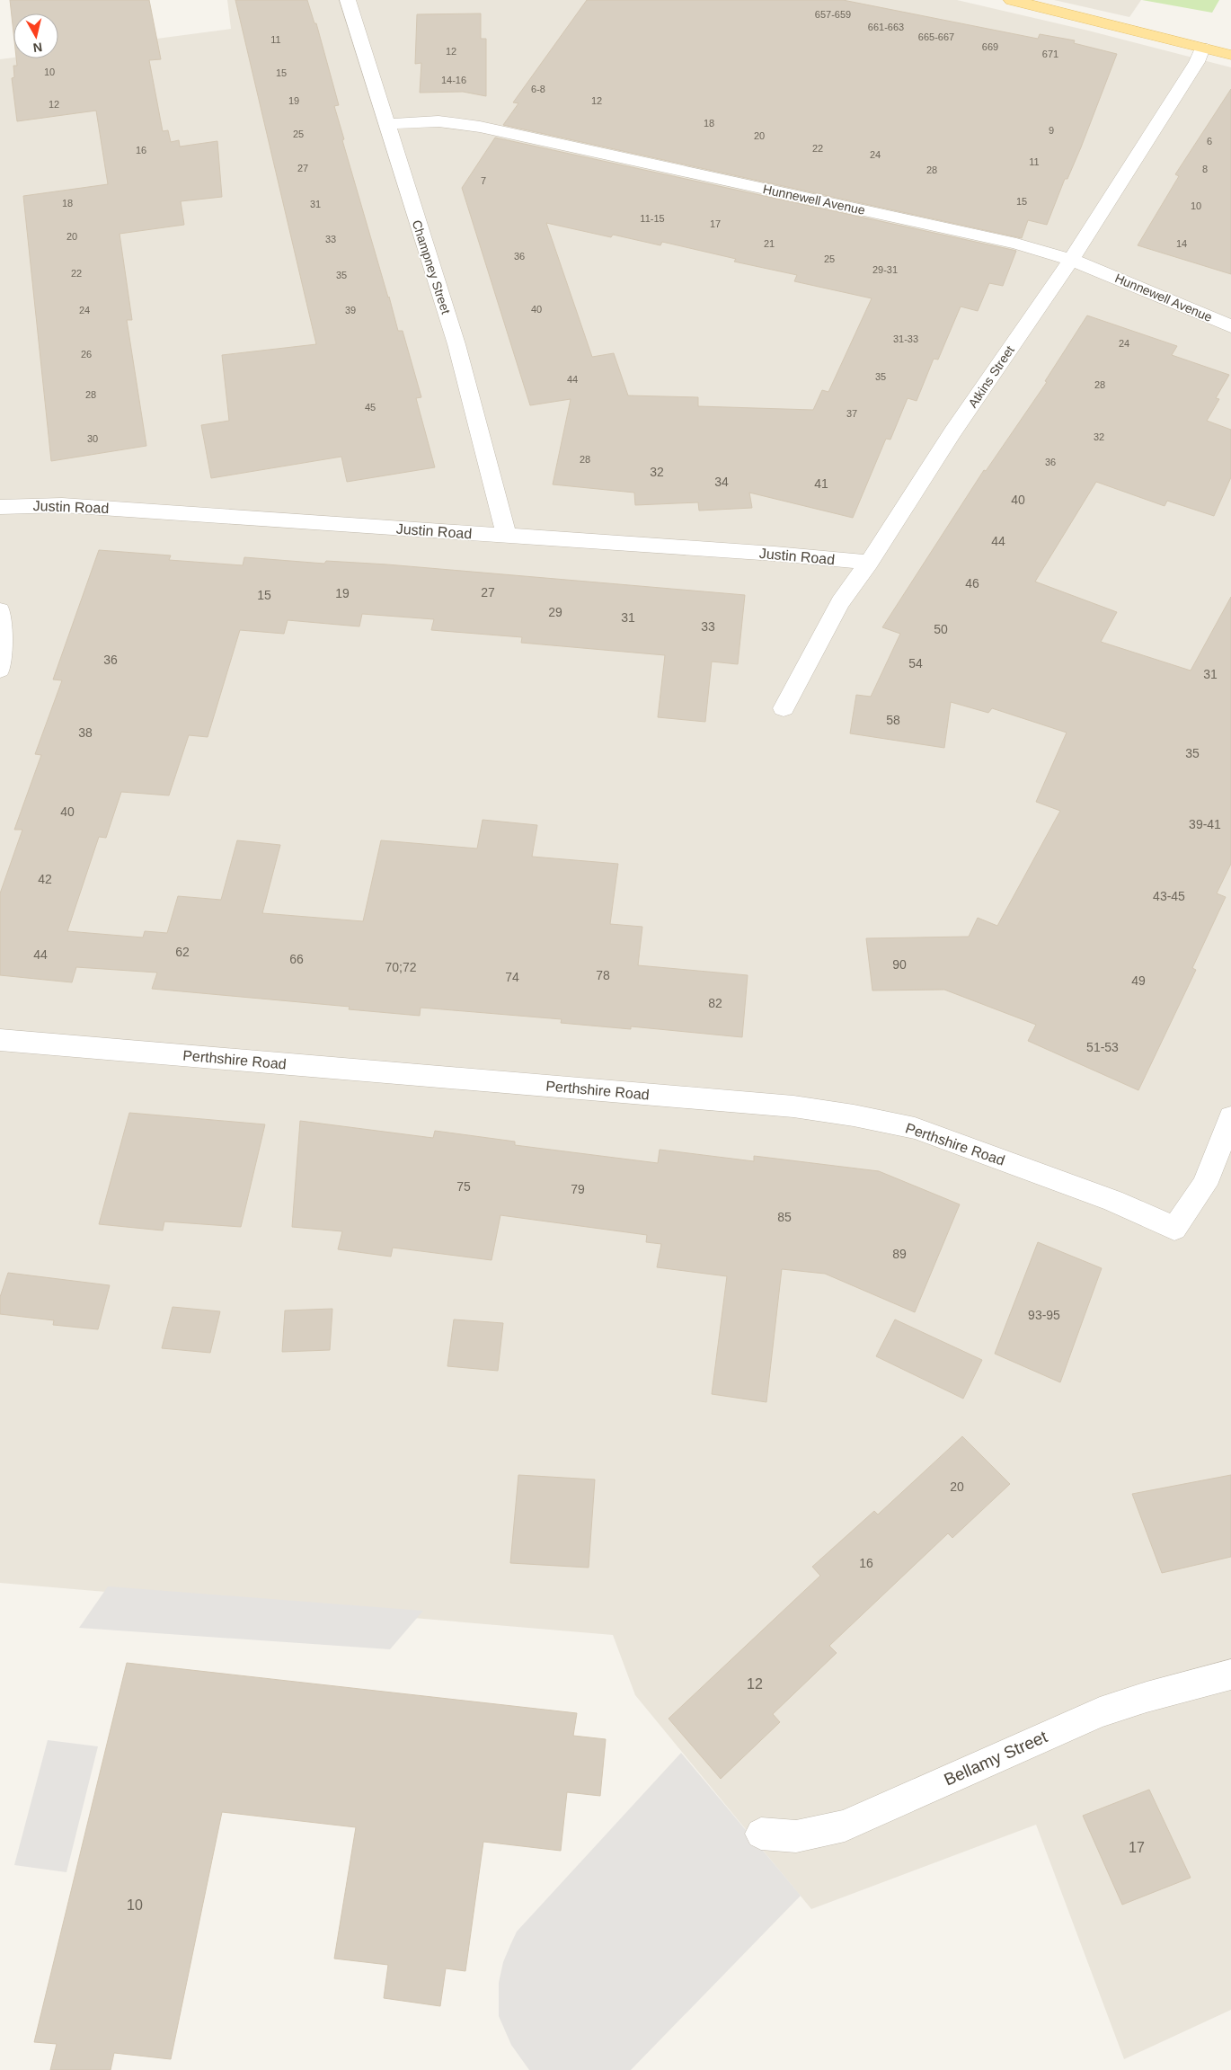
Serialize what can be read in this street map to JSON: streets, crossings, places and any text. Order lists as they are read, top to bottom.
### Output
{
  "streets": {
    "street": [
      "Hunnewell Avenue",
      "Champney Street",
      "Atkins Street",
      "Justin Road",
      "Perthshire Road",
      "Bellamy Street"
    ]
  },
  "crossings": [
    ["Hunnewell Avenue", "Champney Street"],
    ["Hunnewell Avenue", "Atkins Street"],
    ["Champney Street", "Justin Road"],
    ["Atkins Street", "Justin Road"]
  ],
  "house_numbers": [
    "657-659",
    "661-663",
    "665-667",
    "11",
    "669",
    "12",
    "671",
    "10",
    "15",
    "14-16",
    "6-8",
    "19",
    "12",
    "12",
    "18",
    "9",
    "25",
    "20",
    "6",
    "22",
    "16",
    "24",
    "11",
    "27",
    "8",
    "28",
    "7",
    "15",
    "18",
    "31",
    "10",
    "11-15",
    "17",
    "20",
    "33",
    "21",
    "14",
    "36",
    "25",
    "29-31",
    "22",
    "35",
    "40",
    "24",
    "39",
    "31-33",
    "24",
    "26",
    "35",
    "44",
    "28",
    "28",
    "45",
    "37",
    "32",
    "30",
    "28",
    "36",
    "32",
    "34",
    "41",
    "40",
    "44",
    "46",
    "27",
    "19",
    "15",
    "29",
    "31",
    "33",
    "50",
    "36",
    "54",
    "31",
    "58",
    "38",
    "35",
    "40",
    "39-41",
    "42",
    "43-45",
    "62",
    "44",
    "66",
    "90",
    "70;72",
    "78",
    "74",
    "49",
    "82",
    "51-53",
    "75",
    "79",
    "85",
    "89",
    "93-95",
    "20",
    "16",
    "12",
    "17",
    "10"
  ],
  "north": "bottom"
}
